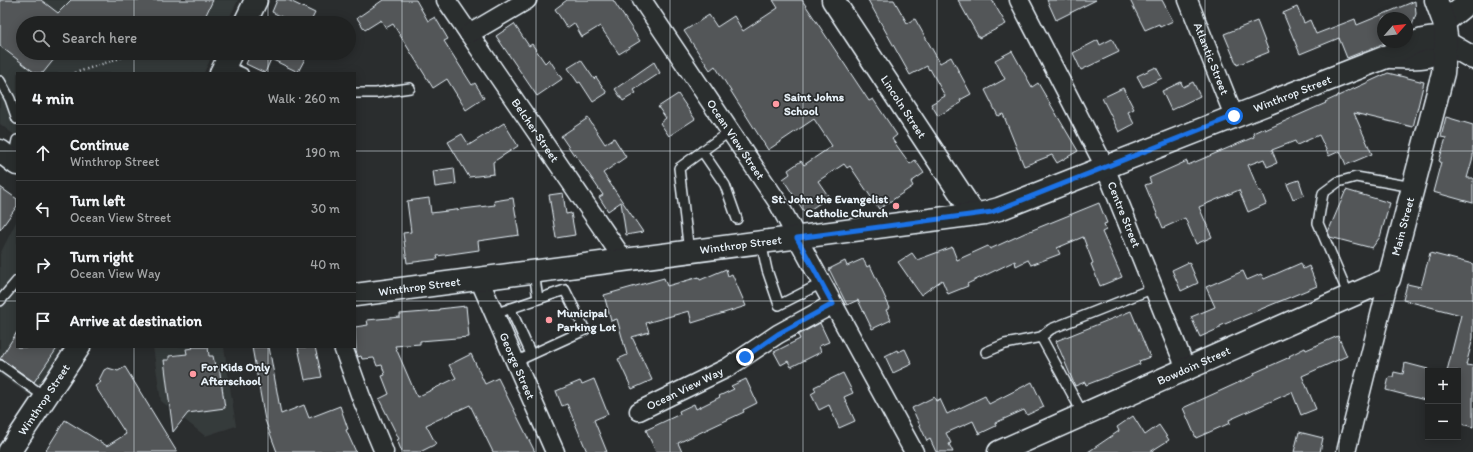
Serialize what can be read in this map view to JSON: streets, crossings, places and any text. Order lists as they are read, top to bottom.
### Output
{
  "streets": {
    "main road": [
      "Winthrop Street",
      "Lincoln Street",
      "Main Street",
      "Bowdoin Street"
    ],
    "street": [
      "Atlantic Street",
      "Belcher Street",
      "Ocean View Street",
      "Centre Street",
      "George Street",
      "Ocean View Way"
    ]
  },
  "crossings": [
    ["Atlantic Street", "Winthrop Street"],
    ["Winthrop Street", "Lincoln Street"],
    ["Winthrop Street", "Belcher Street"],
    ["Winthrop Street", "Ocean View Street"],
    ["Winthrop Street", "Centre Street"],
    ["Winthrop Street", "Main Street"],
    ["Winthrop Street", "George Street"],
    ["Ocean View Street", "Ocean View Way"],
    ["Centre Street", "Bowdoin Street"],
    ["Main Street", "Bowdoin Street"]
  ],
  "places": [
    "Saint Johns School",
    "St. John the Evangelist Catholic Church",
    "Municipal Parking Lot",
    "For Kids Only Afterschool"
  ],
  "north": "top right",
  "page": {
    "search": "Search here",
    "heading": ["4 min", "Walk · 260 m"],
    "list": [
      ["Continue", "Winthrop Street", "190 m"],
      ["Turn left", "Ocean View Street", "30 m"],
      ["Turn right", "Ocean View Way", "40 m"],
      "Arrive at destination"
    ],
    "map_buttons": ["+", "−"]
  }
}
